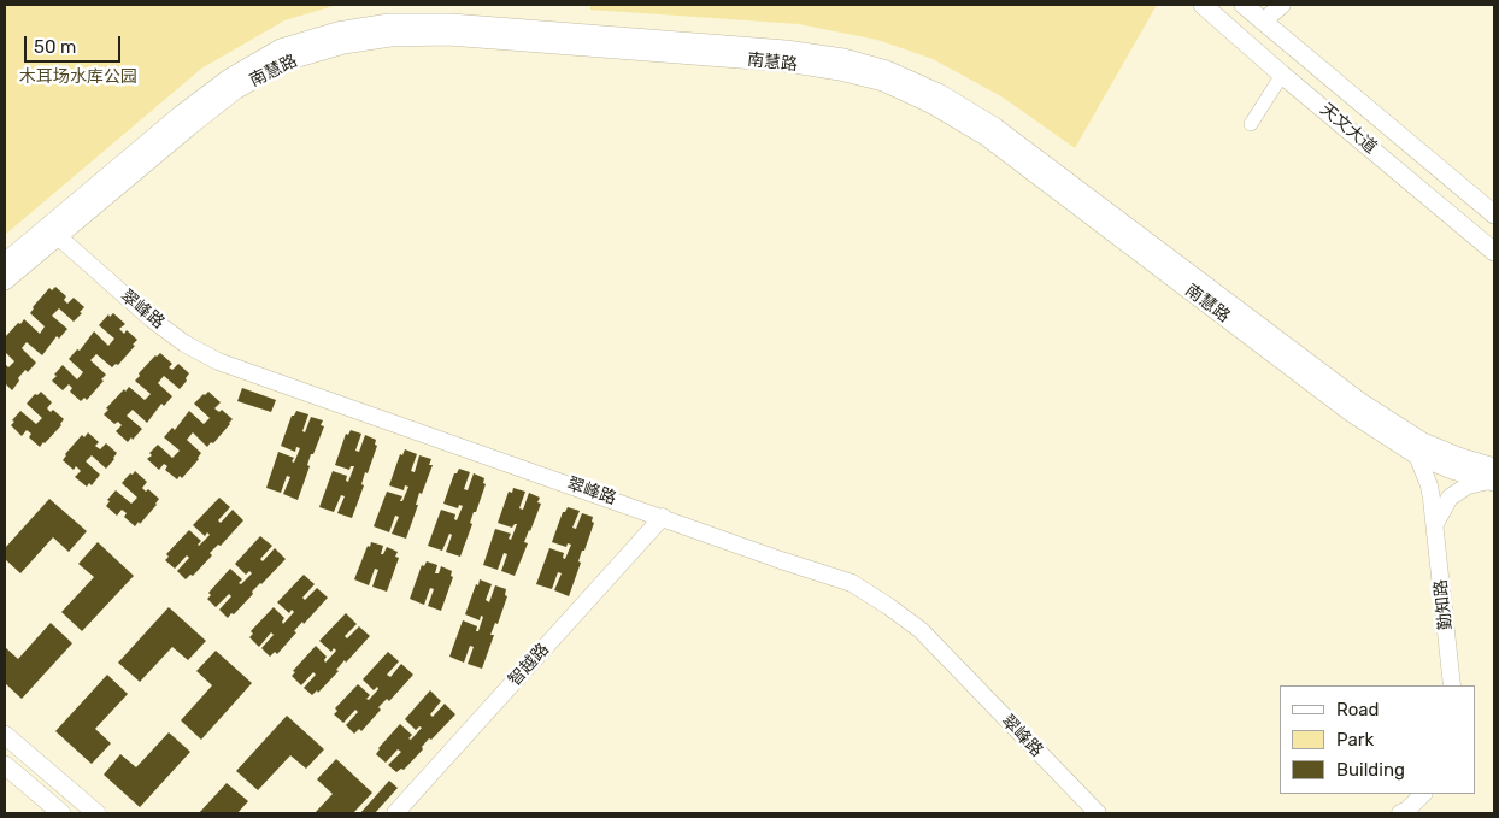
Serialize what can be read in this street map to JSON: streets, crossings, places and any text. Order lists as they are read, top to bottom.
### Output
{
  "streets": {
    "main road": ["南慧路", "天文大道"],
    "street": ["翠峰路", "勤知路", "智越路"]
  },
  "crossings": [
    ["南慧路", "翠峰路"],
    ["南慧路", "勤知路"],
    ["翠峰路", "智越路"]
  ],
  "parks": ["木耳场水库公园"],
  "legend": ["Road", "Park", "Building"],
  "scale_bar": "50 m"
}
